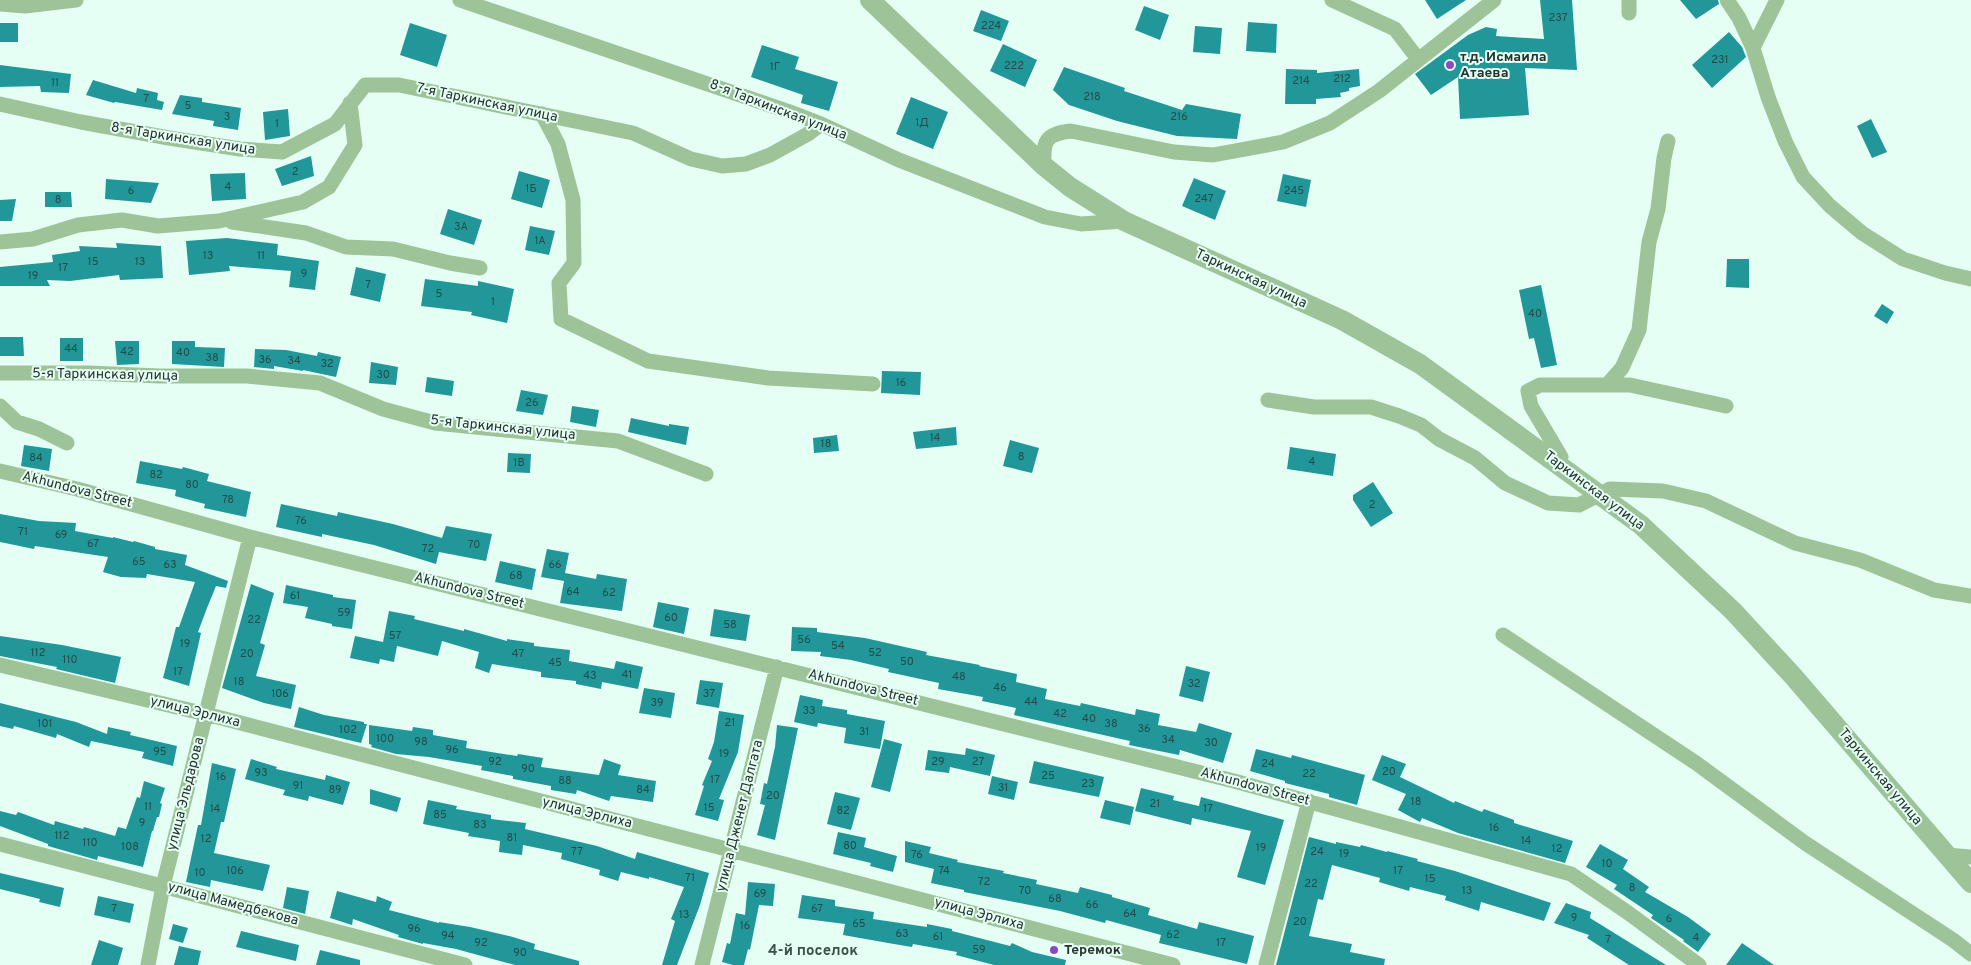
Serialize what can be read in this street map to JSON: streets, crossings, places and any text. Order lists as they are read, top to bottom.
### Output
{
  "streets": {
    "street": [
      "7-я Таркинская улица",
      "8-я Таркинская улица",
      "Таркинская улица",
      "5-я Таркинская улица",
      "Akhundova Street",
      "улица Эрлиха",
      "улица Эльдарова",
      "улица Дженет Далгата",
      "улица Мамедбекова"
    ]
  },
  "crossings": [
    ["7-я Таркинская улица", "8-я Таркинская улица"],
    ["8-я Таркинская улица", "Таркинская улица"],
    ["Akhundova Street", "улица Эльдарова"],
    ["Akhundova Street", "улица Дженет Далгата"],
    ["улица Эрлиха", "улица Эльдарова"],
    ["улица Эрлиха", "улица Дженет Далгата"],
    ["улица Эльдарова", "улица Мамедбекова"]
  ],
  "districts": ["4-й поселок"],
  "places": ["т.д. Исмаила Атаева", "Теремок"],
  "house_numbers": [
    "237",
    "224",
    "231",
    "222",
    "1Г",
    "212",
    "214",
    "11",
    "218",
    "7",
    "5",
    "3",
    "216",
    "1Д",
    "1",
    "2",
    "4",
    "1Б",
    "6",
    "245",
    "247",
    "8",
    "3А",
    "1А",
    "13",
    "11",
    "15",
    "13",
    "17",
    "9",
    "19",
    "7",
    "5",
    "1",
    "40",
    "44",
    "42",
    "40",
    "38",
    "36",
    "34",
    "32",
    "30",
    "16",
    "26",
    "14",
    "18",
    "8",
    "84",
    "4",
    "1В",
    "82",
    "80",
    "78",
    "2",
    "76",
    "71",
    "69",
    "67",
    "70",
    "72",
    "65",
    "63",
    "66",
    "68",
    "64",
    "62",
    "61",
    "59",
    "60",
    "22",
    "58",
    "57",
    "56",
    "19",
    "54",
    "112",
    "52",
    "20",
    "47",
    "110",
    "50",
    "45",
    "17",
    "41",
    "43",
    "48",
    "18",
    "32",
    "46",
    "106",
    "37",
    "44",
    "39",
    "33",
    "42",
    "40",
    "21",
    "101",
    "38",
    "36",
    "102",
    "31",
    "100",
    "34",
    "98",
    "30",
    "96",
    "95",
    "19",
    "92",
    "29",
    "27",
    "24",
    "90",
    "20",
    "93",
    "22",
    "25",
    "16",
    "17",
    "88",
    "23",
    "91",
    "31",
    "89",
    "84",
    "20",
    "18",
    "21",
    "11",
    "15",
    "14",
    "17",
    "82",
    "85",
    "9",
    "83",
    "16",
    "112",
    "81",
    "12",
    "14",
    "110",
    "80",
    "108",
    "19",
    "12",
    "77",
    "24",
    "19",
    "76",
    "10",
    "106",
    "74",
    "17",
    "10",
    "71",
    "15",
    "72",
    "22",
    "8",
    "70",
    "13",
    "69",
    "68",
    "66",
    "7",
    "67",
    "64",
    "13",
    "9",
    "6",
    "20",
    "65",
    "16",
    "96",
    "63",
    "62",
    "94",
    "61",
    "4",
    "7",
    "92",
    "17",
    "59",
    "90"
  ]
}
